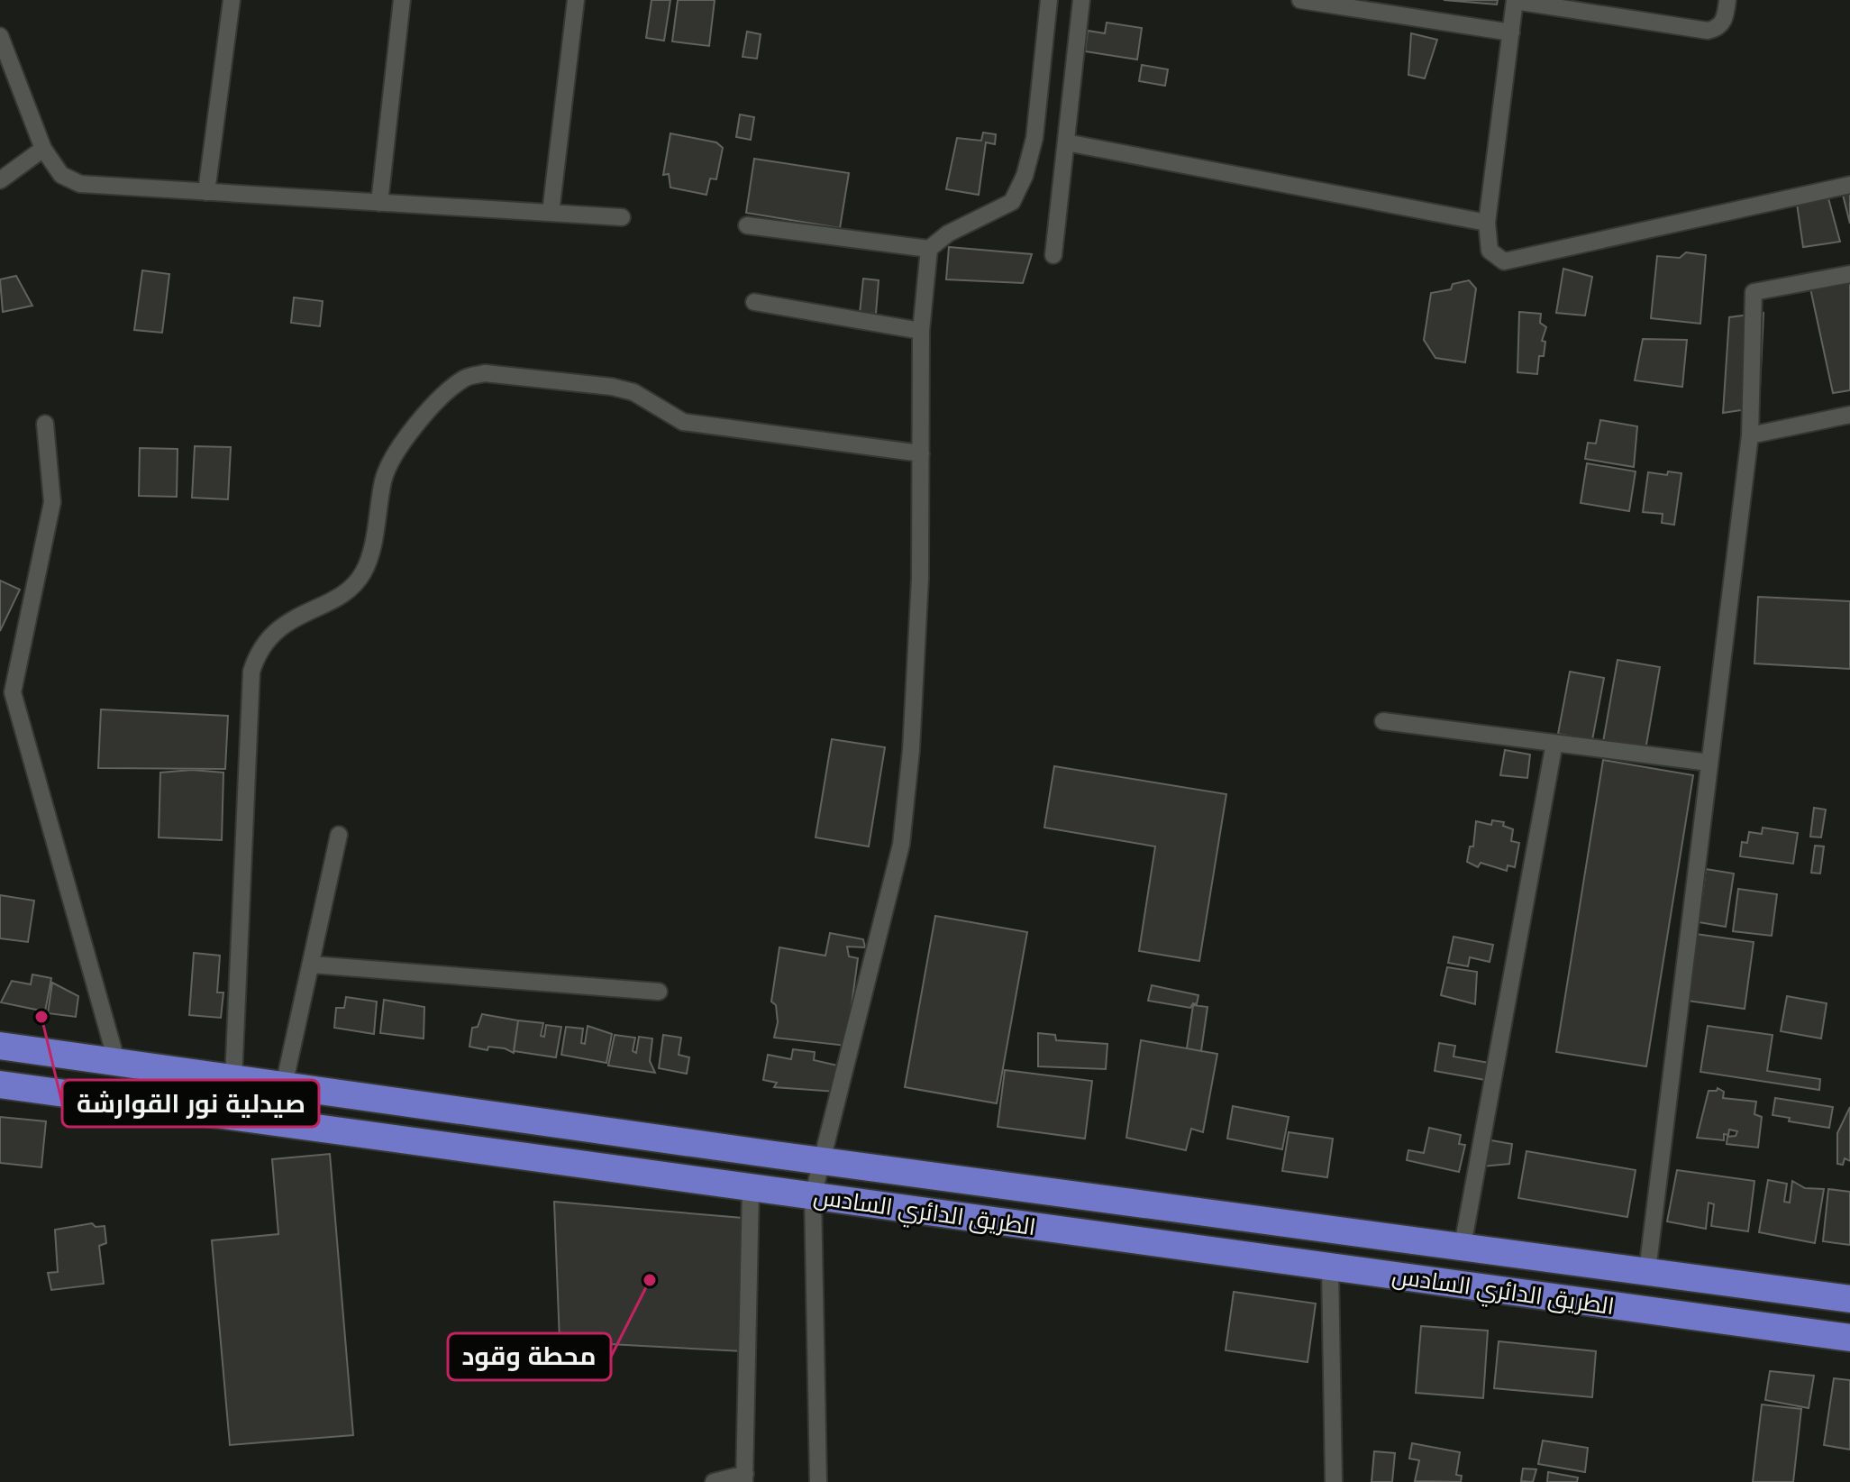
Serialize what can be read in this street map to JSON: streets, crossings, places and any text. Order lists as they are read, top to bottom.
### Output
{
  "streets": {
    "highway": ["الطريق الدائري السادس"]
  },
  "places": ["صيدلية نور القوارشة", "محطة وقود"]
}
